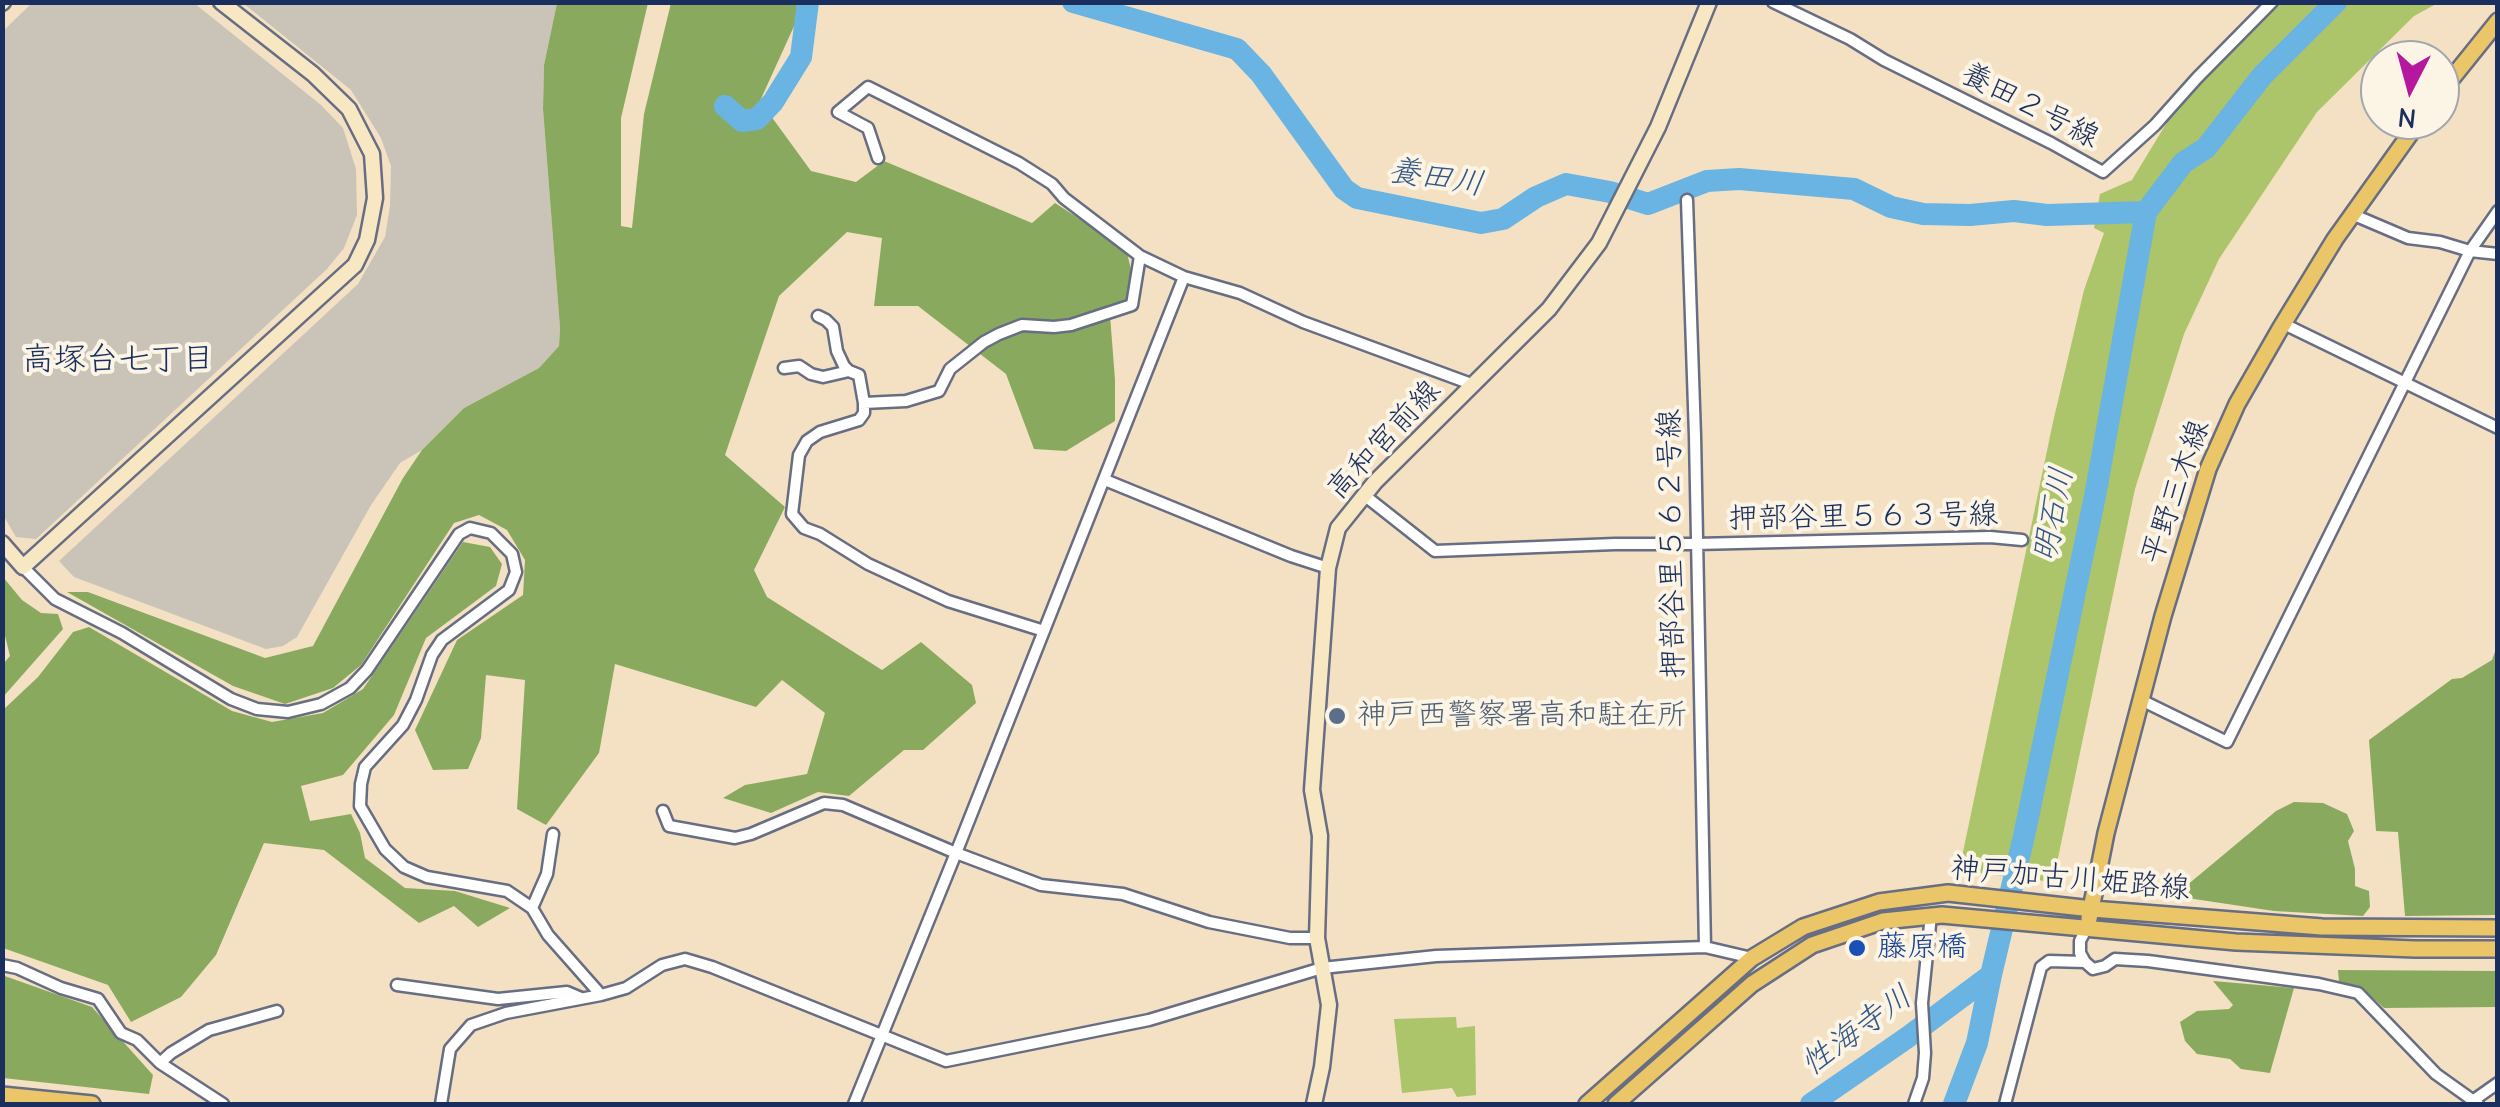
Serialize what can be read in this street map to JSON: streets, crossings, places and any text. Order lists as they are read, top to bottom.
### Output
{
  "streets": {
    "main road": ["平野三木線", "神戸加古川姫路線"],
    "street": [
      "養田２号線",
      "高和宮前線",
      "押部谷里５６３号線",
      "押部谷里５６２号線"
    ]
  },
  "crossings": [
    ["高和宮前線", "押部谷里５６３号線"],
    ["平野三木線", "神戸加古川姫路線"],
    ["押部谷里５６３号線", "押部谷里５６２号線"]
  ],
  "districts": ["高塚台七丁目"],
  "water": ["養田川", "明石川", "性海寺川"],
  "places": ["神戸西警察署高和駐在所", "藤原橋"],
  "north": "bottom"
}
